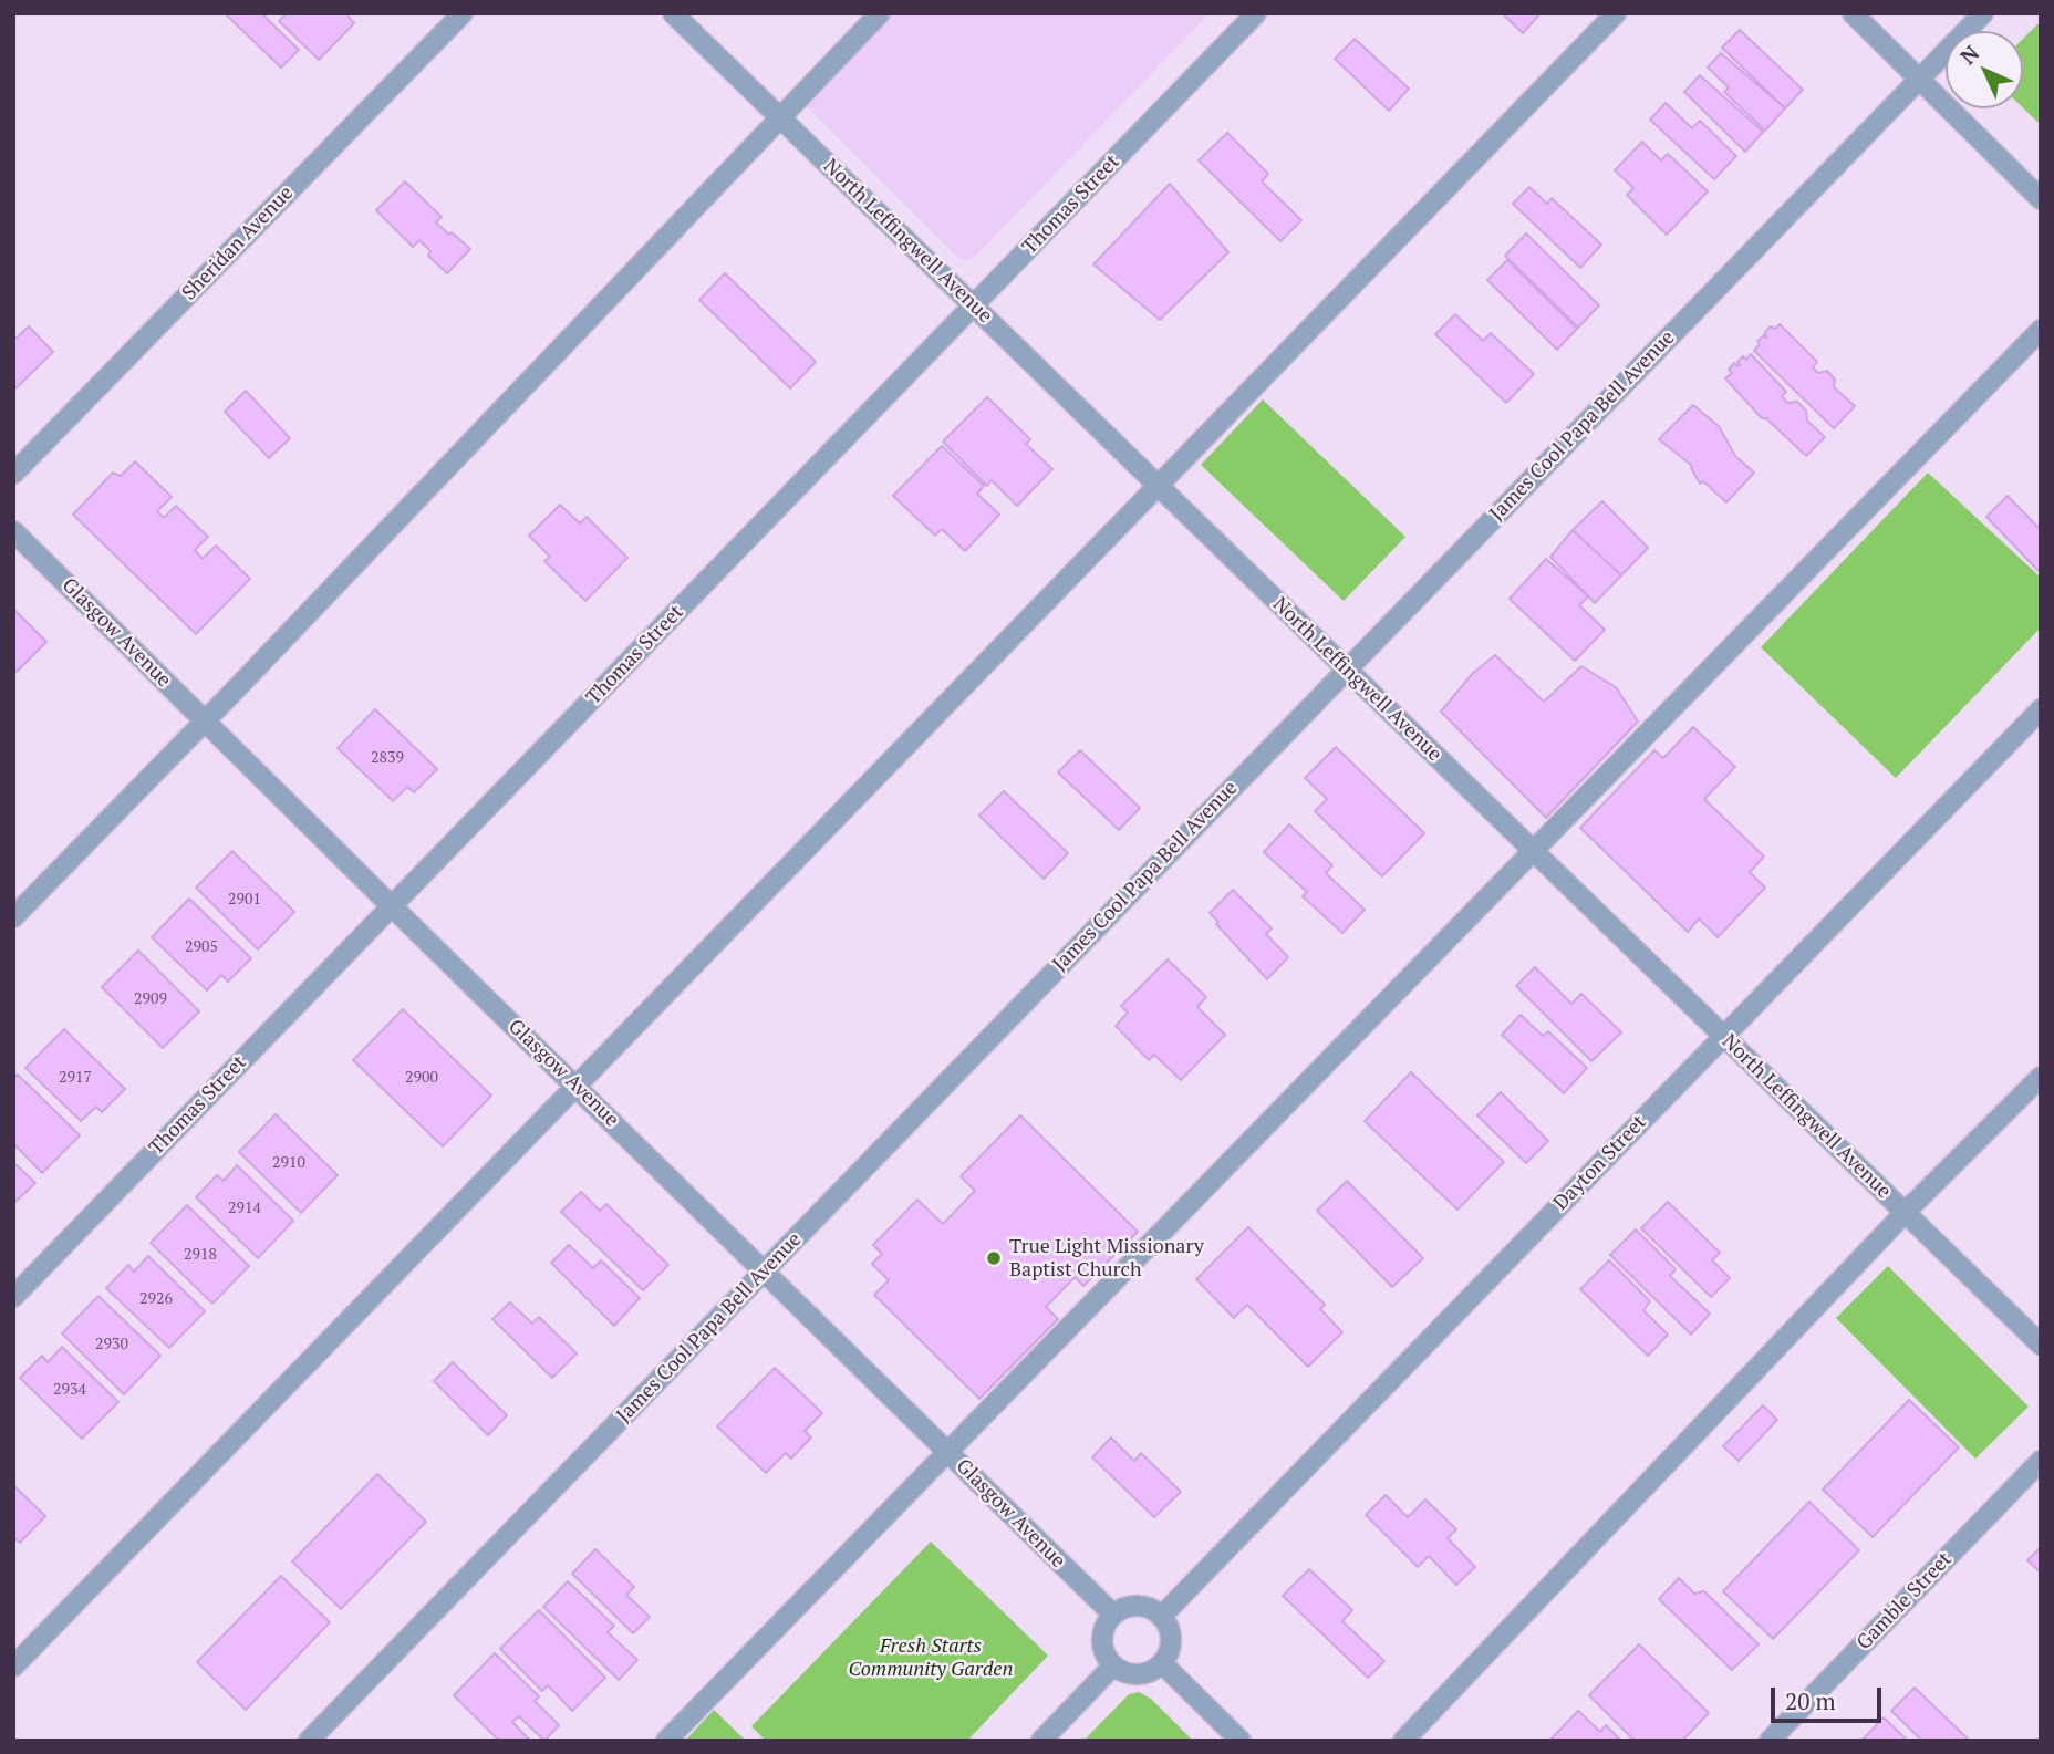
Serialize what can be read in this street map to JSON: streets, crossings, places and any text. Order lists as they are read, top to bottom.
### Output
{
  "streets": {
    "street": [
      "Thomas Street",
      "North Leffingwell Avenue",
      "Sheridan Avenue",
      "James Cool Papa Bell Avenue",
      "Glasgow Avenue",
      "Dayton Street",
      "Gamble Street"
    ]
  },
  "crossings": [
    ["Thomas Street", "North Leffingwell Avenue"],
    ["Thomas Street", "Glasgow Avenue"],
    ["North Leffingwell Avenue", "James Cool Papa Bell Avenue"],
    ["North Leffingwell Avenue", "Dayton Street"],
    ["James Cool Papa Bell Avenue", "Glasgow Avenue"],
    ["Glasgow Avenue", "Dayton Street"]
  ],
  "parks": ["Fresh Starts Community Garden"],
  "places": ["True Light Missionary Baptist Church"],
  "house_numbers": [
    "2839",
    "2901",
    "2905",
    "2909",
    "2917",
    "2900",
    "2910",
    "2914",
    "2918",
    "2926",
    "2930",
    "2934"
  ],
  "scale_bar": "20 m",
  "north": "top left"
}
